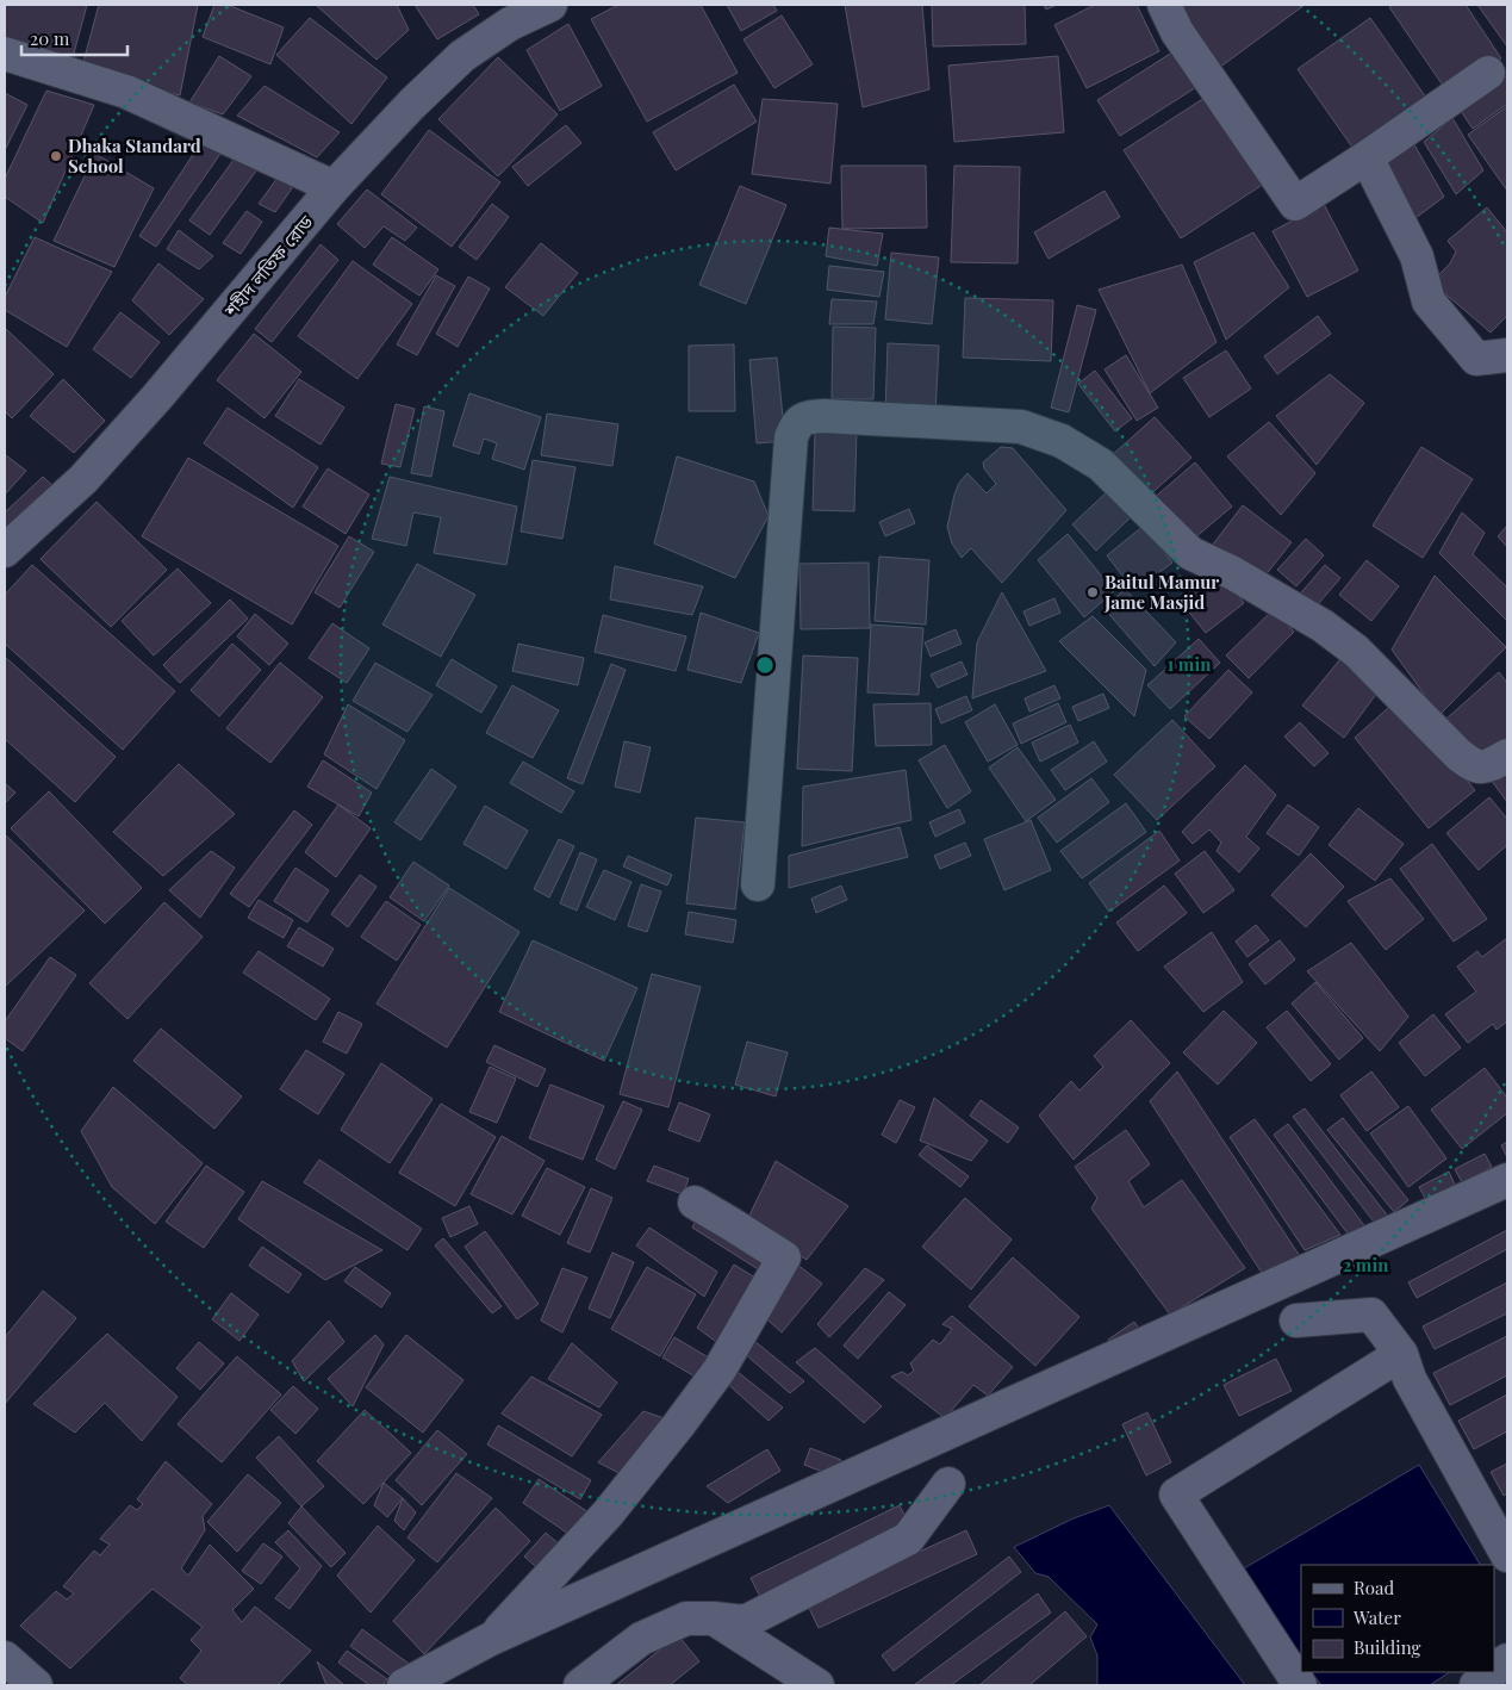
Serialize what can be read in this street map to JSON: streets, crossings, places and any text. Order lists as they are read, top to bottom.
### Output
{
  "streets": {
    "street": ["শহীদ লতিফ রোড"]
  },
  "places": ["Dhaka Standard School", "Baitul Mamur Jame Masjid"],
  "legend": ["Road", "Water", "Building"],
  "scale_bar": "20 m",
  "rings": ["1 min", "2 min"]
}
